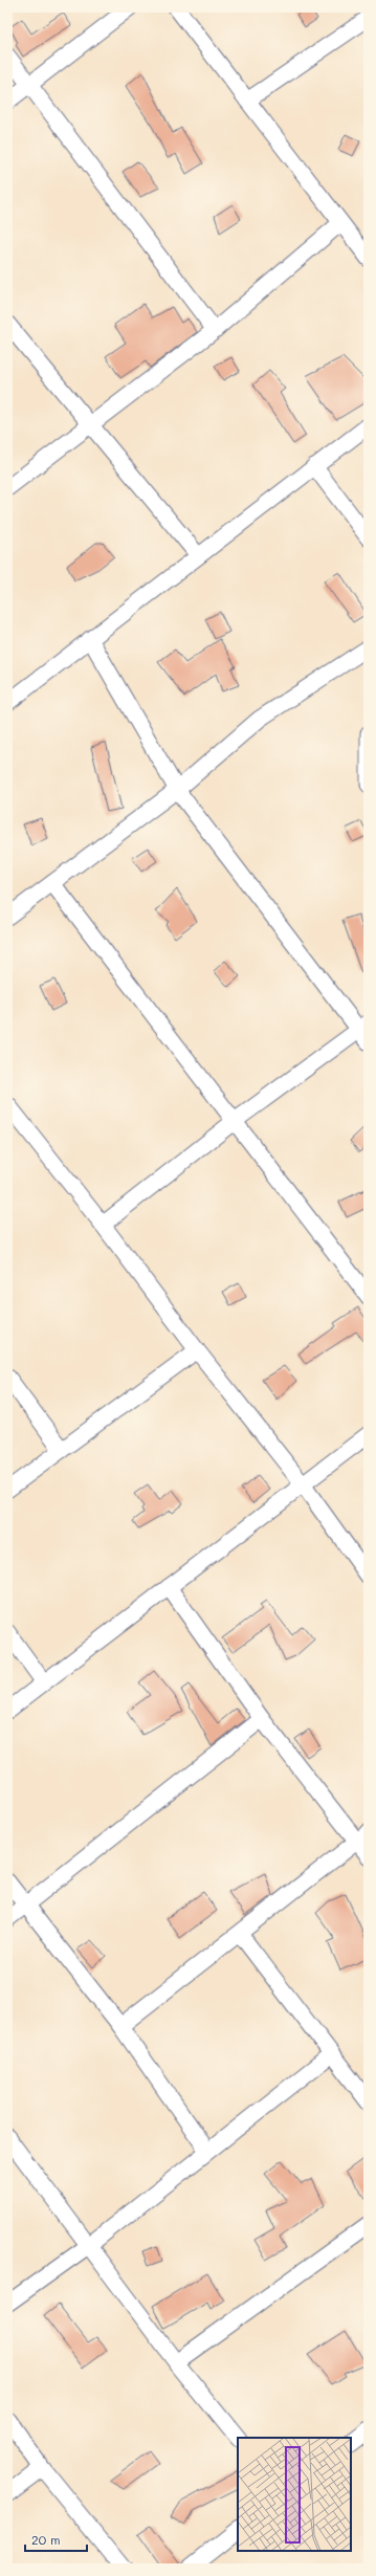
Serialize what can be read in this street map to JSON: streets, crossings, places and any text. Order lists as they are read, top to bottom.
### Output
{
  "scale_bar": "20 m"
}
